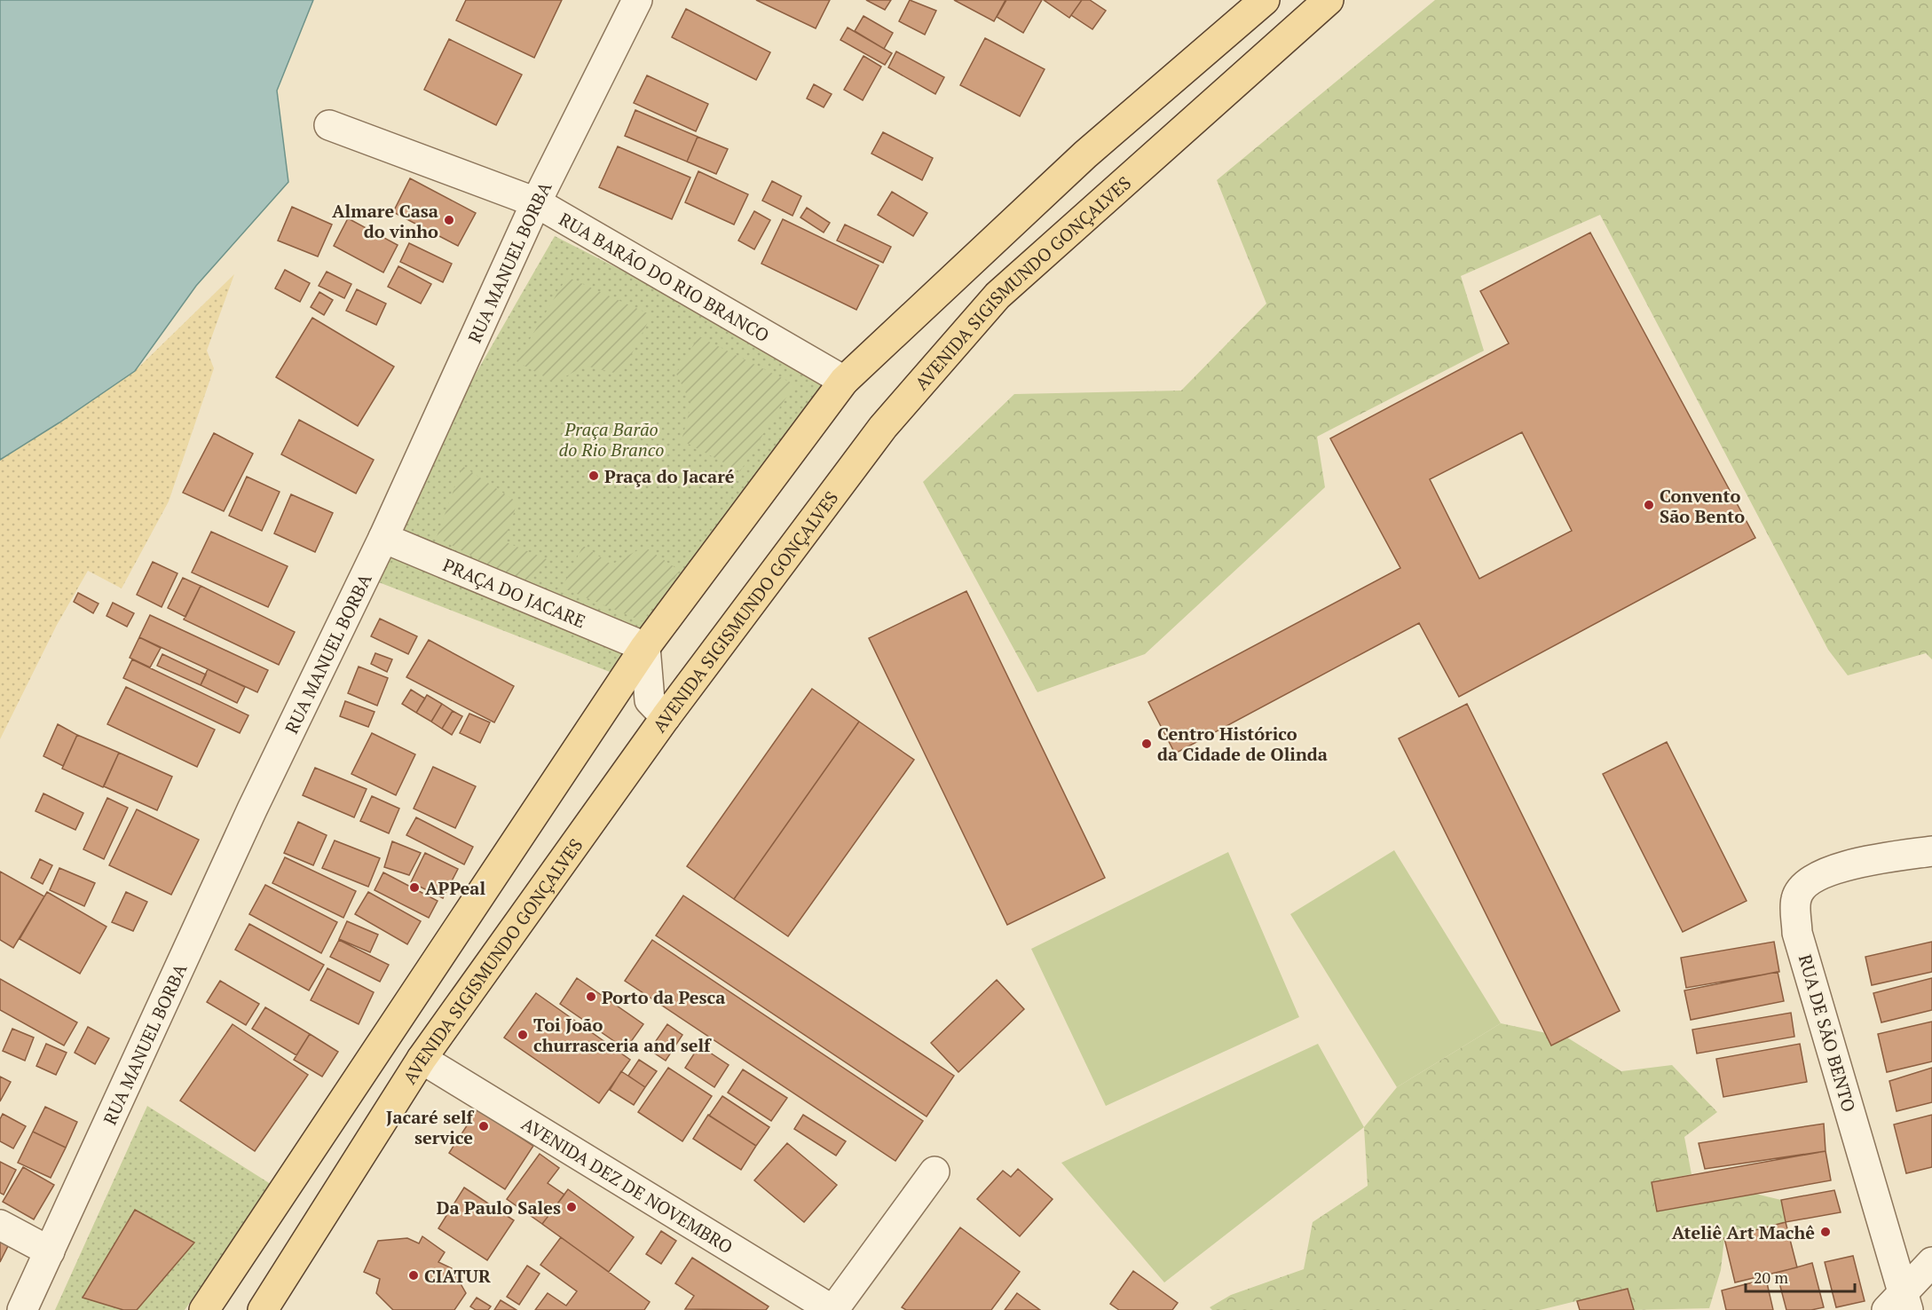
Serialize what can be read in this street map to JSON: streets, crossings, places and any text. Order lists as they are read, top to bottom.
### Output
{
  "streets": {
    "main road": ["AVENIDA SIGISMUNDO GONÇALVES"],
    "street": [
      "RUA MANUEL BORBA",
      "RUA BARÃO DO RIO BRANCO",
      "PRAÇA DO JACARE",
      "RUA DE SÃO BENTO",
      "AVENIDA DEZ DE NOVEMBRO"
    ]
  },
  "crossings": [
    ["RUA MANUEL BORBA", "RUA BARÃO DO RIO BRANCO"],
    ["RUA MANUEL BORBA", "PRAÇA DO JACARE"],
    ["AVENIDA SIGISMUNDO GONÇALVES", "AVENIDA DEZ DE NOVEMBRO"]
  ],
  "parks": ["Praça Barão do Rio Branco"],
  "places": [
    "Almare Casa do vinho",
    "Praça do Jacaré",
    "Convento São Bento",
    "Centro Histórico da Cidade de Olinda",
    "APPeal",
    "Porto da Pesca",
    "Toi João churrasceria and self",
    "Jacaré self service",
    "Da Paulo Sales",
    "Ateliê Art Machê",
    "CIATUR"
  ],
  "scale_bar": "20 m"
}
